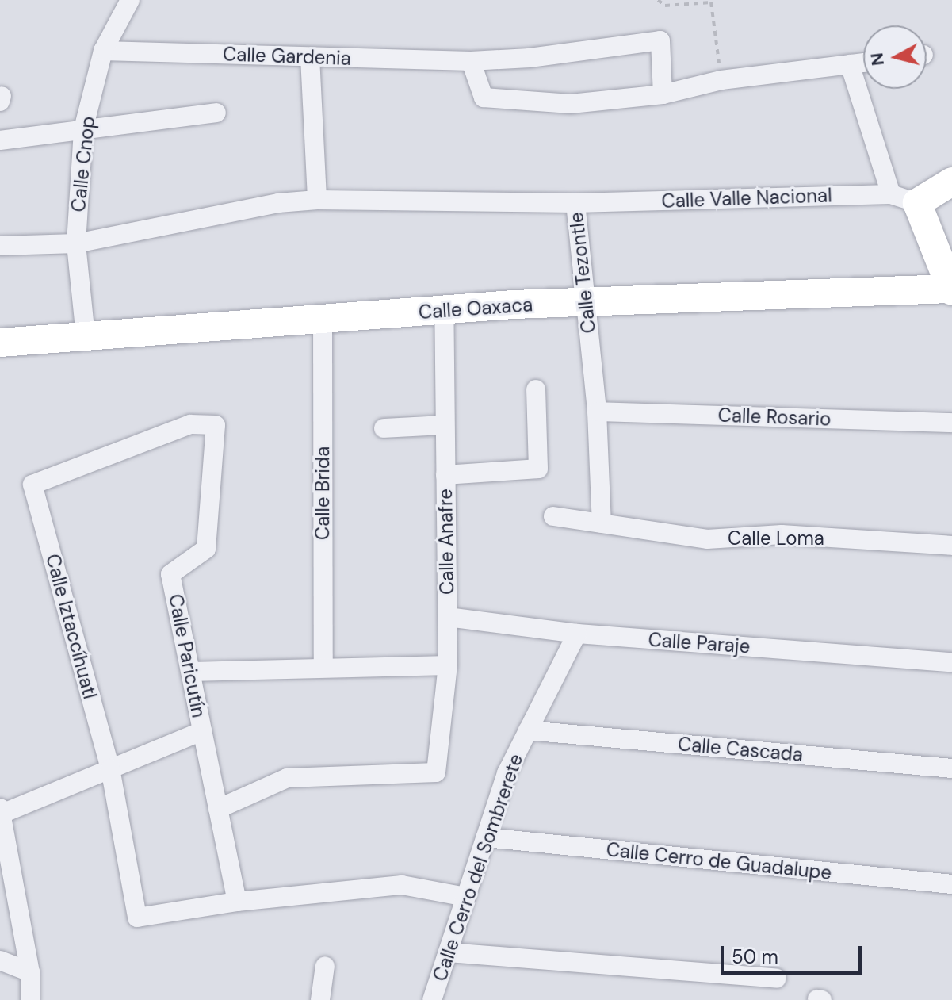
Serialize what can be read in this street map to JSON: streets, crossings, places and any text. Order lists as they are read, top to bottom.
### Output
{
  "streets": {
    "street": [
      "Calle Gardenia",
      "Calle Cnop",
      "Calle Valle Nacional",
      "Calle Tezontle",
      "Calle Oaxaca",
      "Calle Rosario",
      "Calle Brida",
      "Calle Loma",
      "Calle Anafre",
      "Calle Iztaccíhuatl",
      "Calle Paraje",
      "Calle Paricutín",
      "Calle Cascada",
      "Calle Cerro de Guadalupe",
      "Calle Cerro del Sombrerete"
    ]
  },
  "crossings": [
    ["Calle Gardenia", "Calle Cnop"],
    ["Calle Cnop", "Calle Tezontle"],
    ["Calle Cnop", "Calle Oaxaca"],
    ["Calle Valle Nacional", "Calle Tezontle"],
    ["Calle Tezontle", "Calle Oaxaca"],
    ["Calle Tezontle", "Calle Rosario"],
    ["Calle Tezontle", "Calle Loma"],
    ["Calle Oaxaca", "Calle Brida"],
    ["Calle Oaxaca", "Calle Anafre"],
    ["Calle Anafre", "Calle Paraje"],
    ["Calle Anafre", "Calle Paricutín"],
    ["Calle Iztaccíhuatl", "Calle Paricutín"],
    ["Calle Paraje", "Calle Cerro del Sombrerete"],
    ["Calle Cascada", "Calle Cerro del Sombrerete"],
    ["Calle Cerro de Guadalupe", "Calle Cerro del Sombrerete"]
  ],
  "scale_bar": "50 m",
  "north": "left"
}
